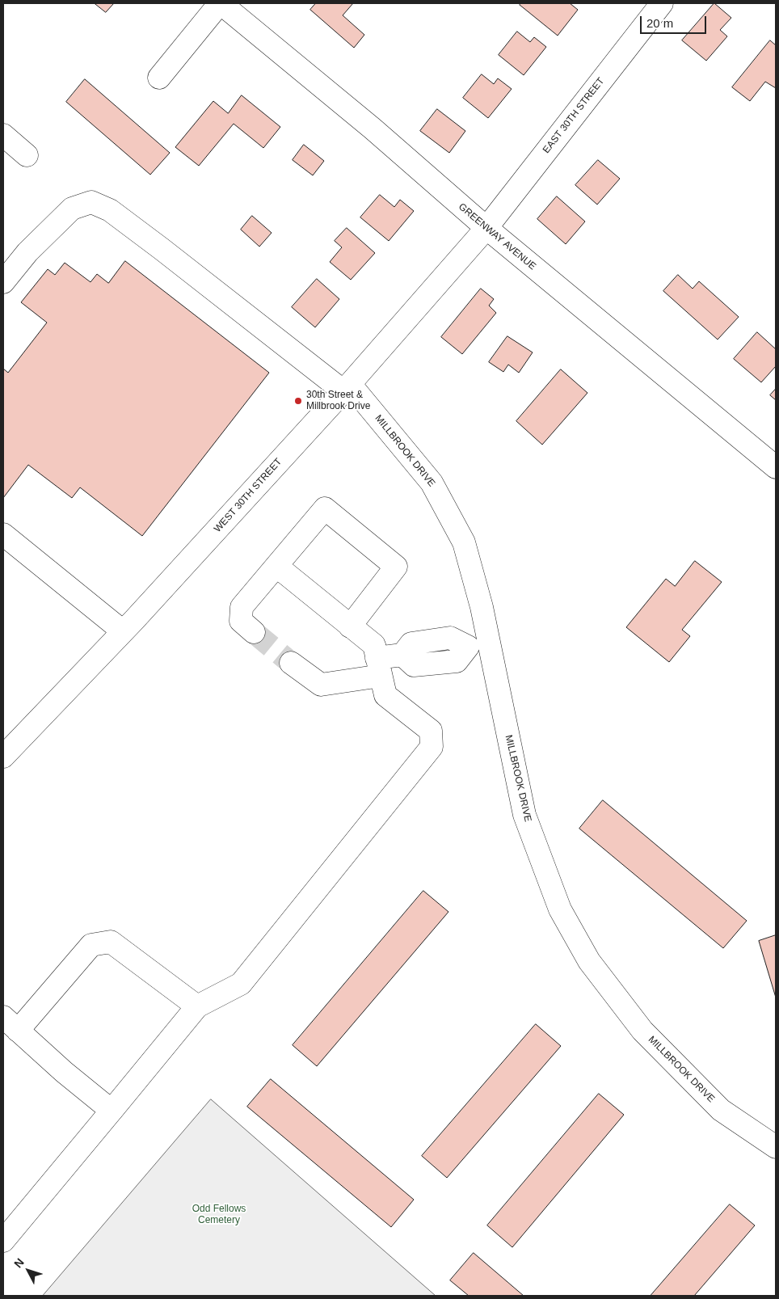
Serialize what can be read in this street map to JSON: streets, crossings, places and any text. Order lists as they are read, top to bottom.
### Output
{
  "streets": {
    "street": [
      "EAST 30TH STREET",
      "GREENWAY AVENUE",
      "MILLBROOK DRIVE",
      "WEST 30TH STREET"
    ]
  },
  "crossings": [
    ["EAST 30TH STREET", "GREENWAY AVENUE"],
    ["EAST 30TH STREET", "WEST 30TH STREET"],
    ["GREENWAY AVENUE", "WEST 30TH STREET"],
    ["MILLBROOK DRIVE", "WEST 30TH STREET"]
  ],
  "parks": ["Odd Fellows Cemetery"],
  "places": ["30th Street & Millbrook Drive"],
  "scale_bar": "20 m",
  "north": "top left"
}
